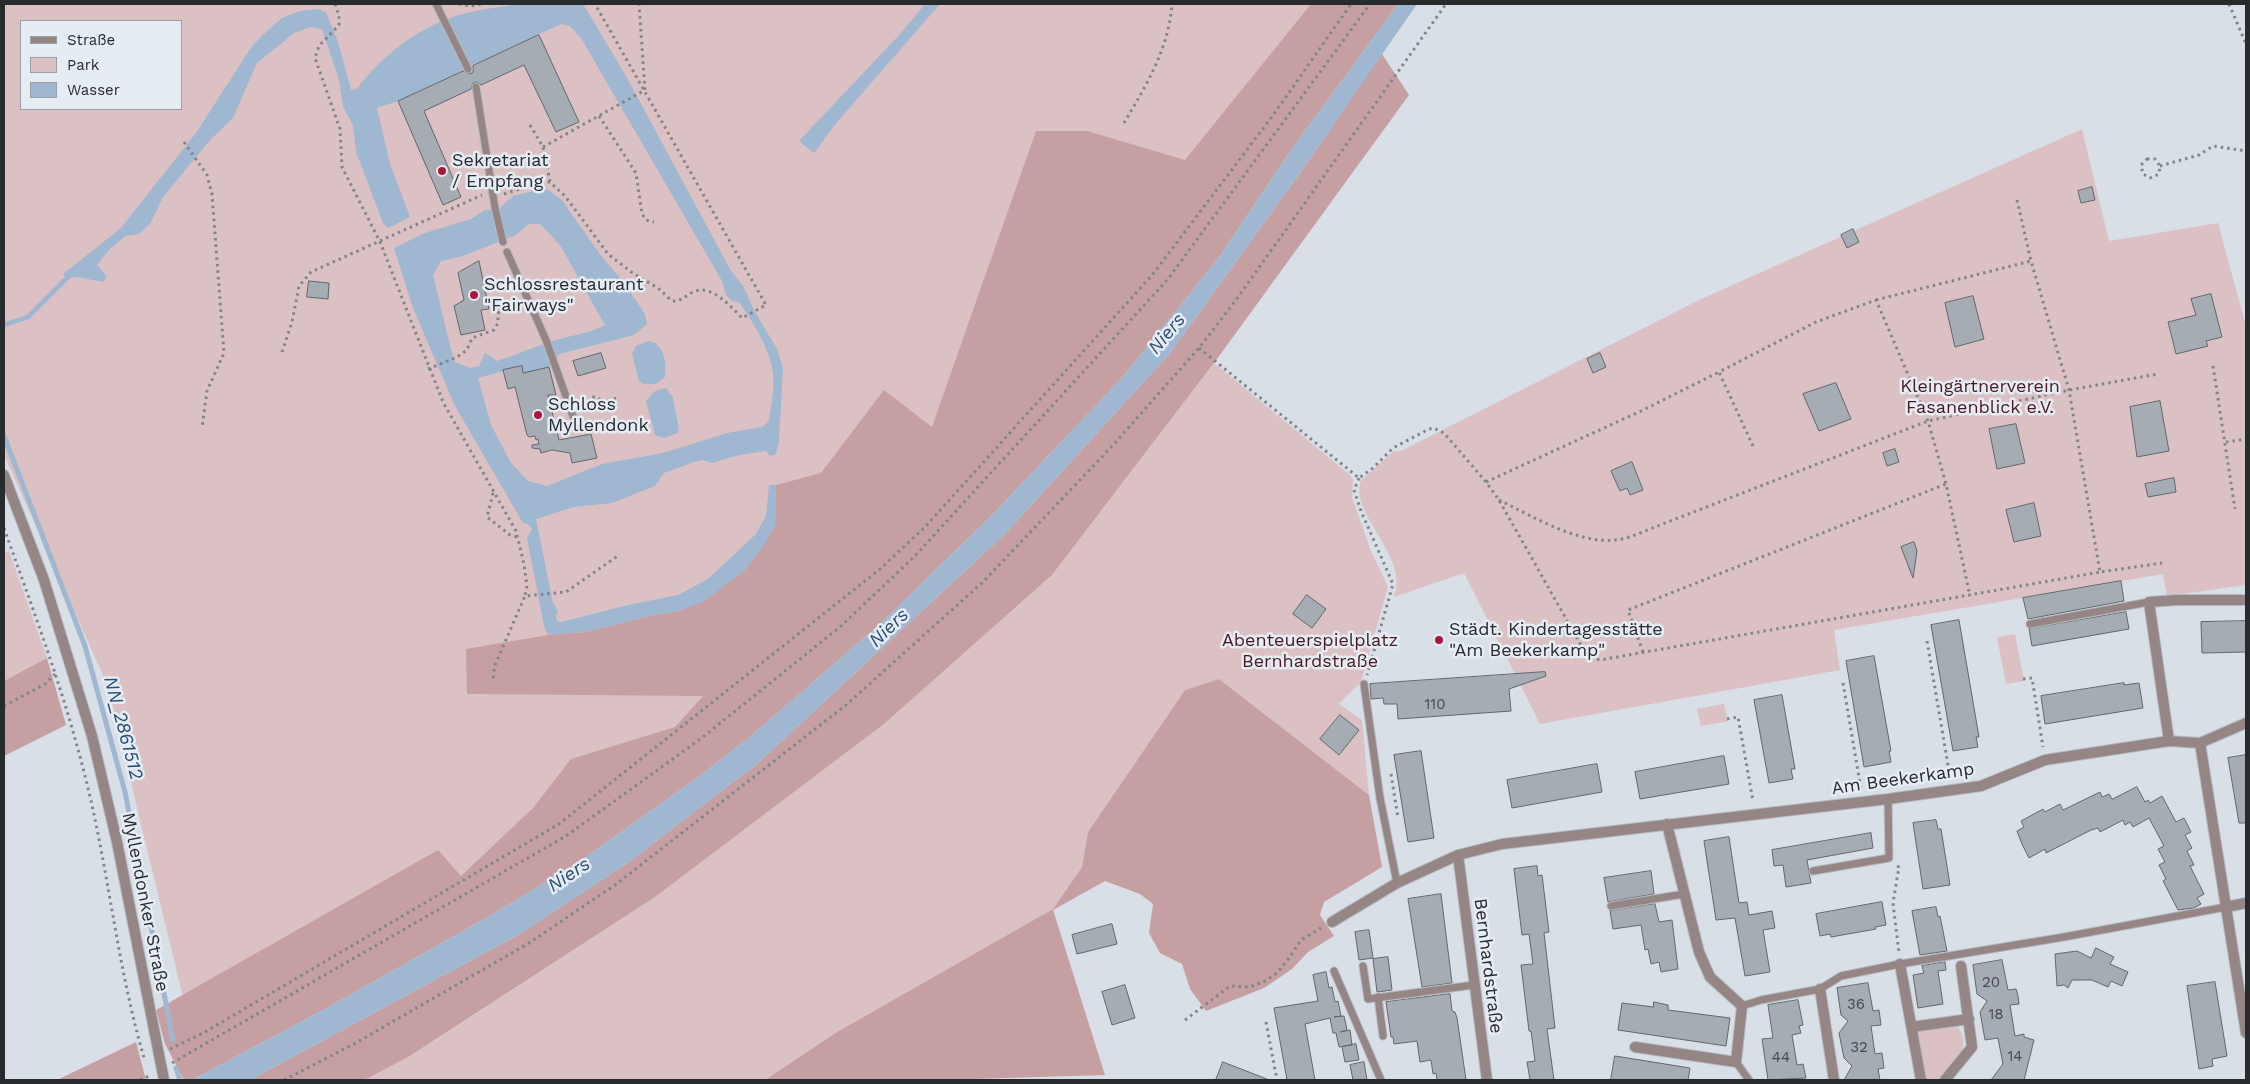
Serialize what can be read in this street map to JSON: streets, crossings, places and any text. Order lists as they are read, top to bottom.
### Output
{
  "streets": {
    "street": ["Am Beekerkamp", "Myllendonker Straße", "Bernhardstraße"]
  },
  "crossings": [
    ["Am Beekerkamp", "Bernhardstraße"]
  ],
  "water": ["Niers", "NN_2861512"],
  "parks": ["Kleingärtnerverein Fasanenblick e.V.", "Abenteuerspielplatz Bernhardstraße"],
  "places": [
    "Sekretariat / Empfang",
    "Schlossrestaurant \"Fairways\"",
    "Schloss Myllendonk",
    "Städt. Kindertagesstätte \"Am Beekerkamp\""
  ],
  "house_numbers": [
    "110",
    "20",
    "36",
    "18",
    "32",
    "14",
    "44"
  ],
  "legend": ["Straße", "Park", "Wasser"]
}
